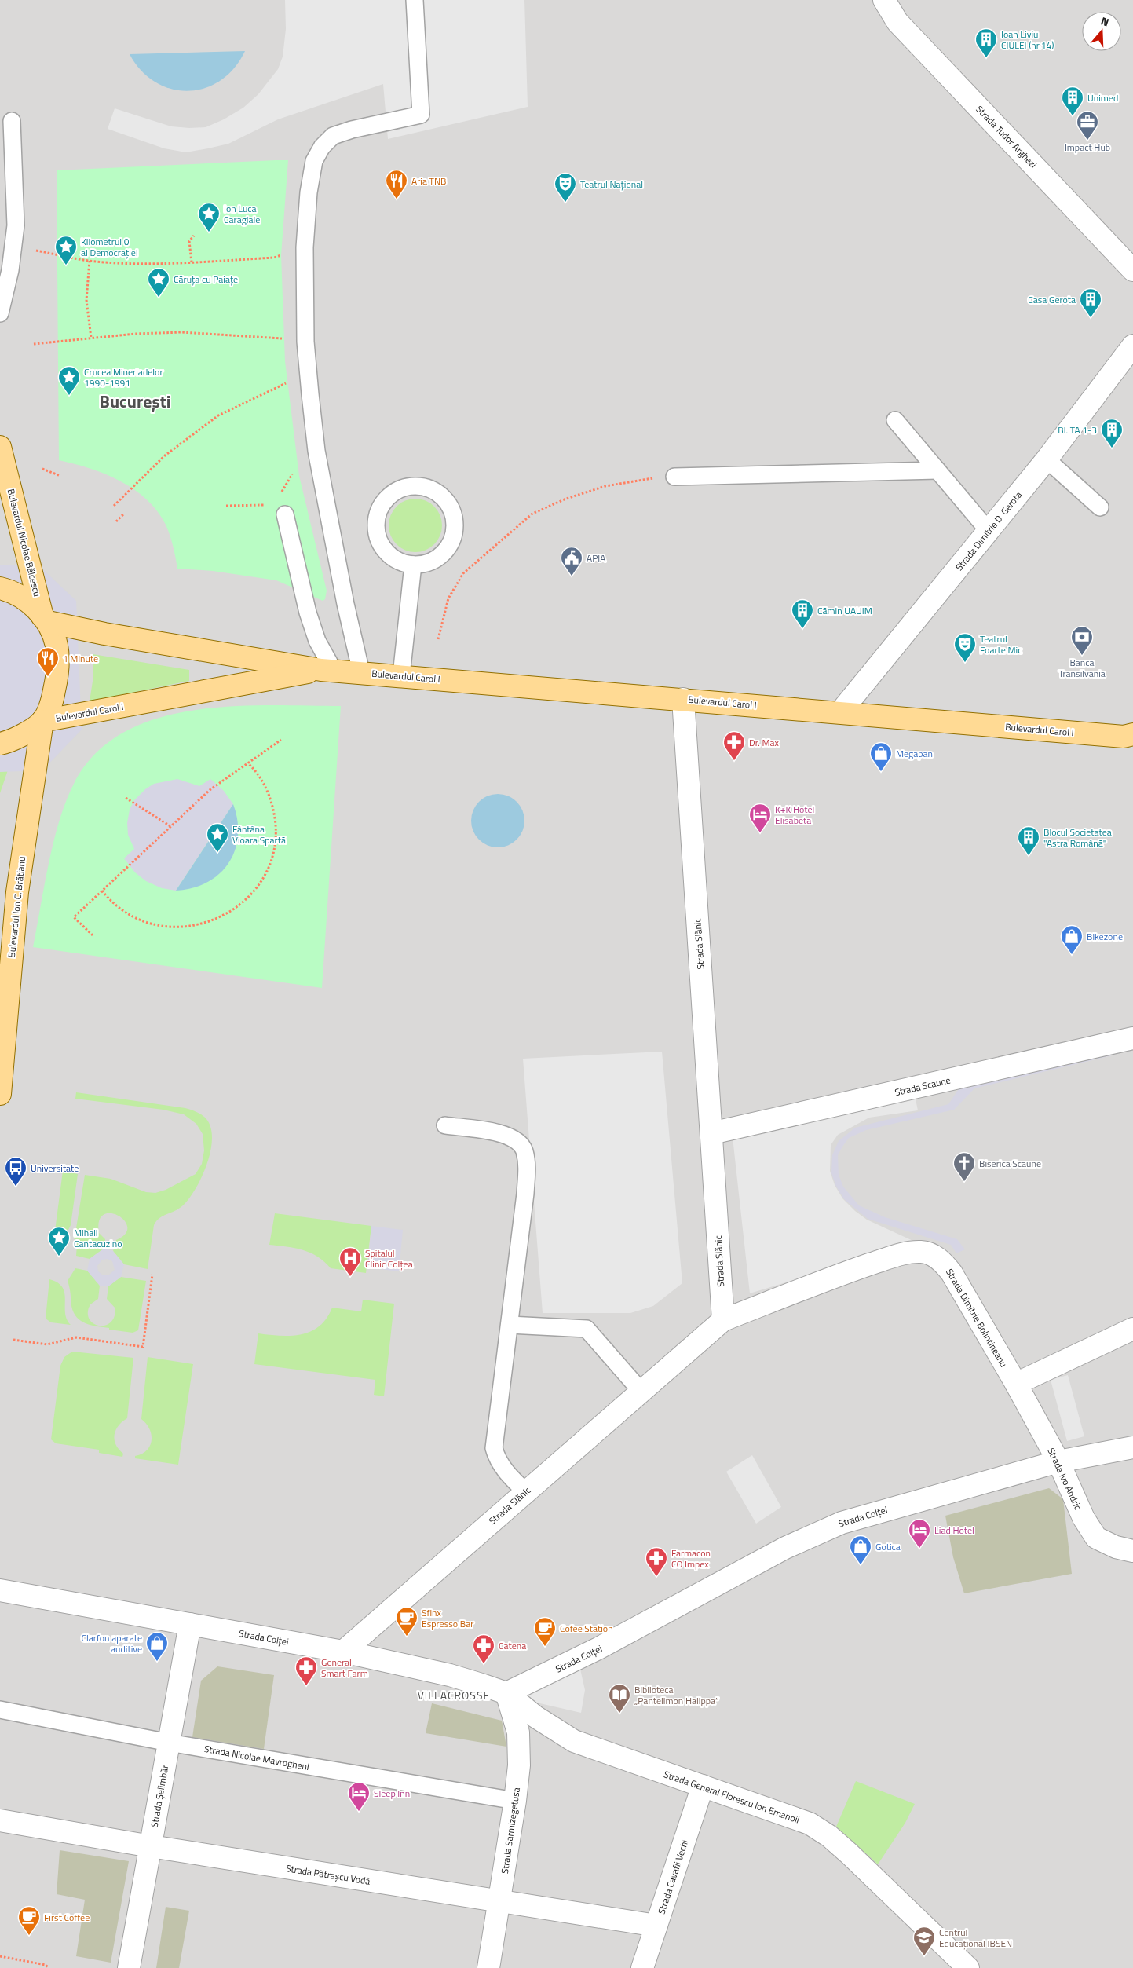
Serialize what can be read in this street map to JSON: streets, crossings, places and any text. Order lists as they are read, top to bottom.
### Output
{
  "streets": {
    "main road": ["Bulevardul Nicolae Bălcescu", "Bulevardul Carol I", "Bulevardul Ion C. Brătianu"],
    "street": [
      "Strada Tudor Arghezi",
      "Strada Dimitrie D. Gerota",
      "Strada Slănic",
      "Strada Scaune",
      "Strada Dimitrie Bolintineanu",
      "Strada Ivo Andric",
      "Strada Colței",
      "Strada Șelimbăr",
      "Strada General Florescu Ion Emanoil",
      "Strada Sarmizegetusa",
      "Strada Pătrașcu Vodă",
      "Strada Cavafii Vechi"
    ],
    "lane": ["Strada Nicolae Mavrogheni"]
  },
  "crossings": [
    ["Strada Dimitrie D. Gerota", "Bulevardul Carol I"],
    ["Bulevardul Nicolae Bălcescu", "Bulevardul Carol I"],
    ["Bulevardul Nicolae Bălcescu", "Bulevardul Ion C. Brătianu"],
    ["Bulevardul Carol I", "Bulevardul Ion C. Brătianu"],
    ["Bulevardul Carol I", "Strada Slănic"],
    ["Strada Slănic", "Strada Scaune"],
    ["Strada Slănic", "Strada Dimitrie Bolintineanu"],
    ["Strada Slănic", "Strada Colței"],
    ["Strada Dimitrie Bolintineanu", "Strada Ivo Andric"],
    ["Strada Ivo Andric", "Strada Colței"],
    ["Strada Colței", "Strada Șelimbăr"],
    ["Strada Colței", "Strada General Florescu Ion Emanoil"],
    ["Strada Colței", "Strada Sarmizegetusa"],
    ["Strada Nicolae Mavrogheni", "Strada Șelimbăr"],
    ["Strada Nicolae Mavrogheni", "Strada Sarmizegetusa"],
    ["Strada Șelimbăr", "Strada Pătrașcu Vodă"],
    ["Strada General Florescu Ion Emanoil", "Strada Sarmizegetusa"],
    ["Strada General Florescu Ion Emanoil", "Strada Cavafii Vechi"],
    ["Strada Sarmizegetusa", "Strada Pătrașcu Vodă"],
    ["Strada Pătrașcu Vodă", "Strada Cavafii Vechi"]
  ],
  "districts": ["București", "VILLACROSSE"],
  "places": {
    "building": [
      "Ioan Liviu CIULEI (nr.14)",
      "Unimed",
      "Casa Gerota",
      "Bl. TA 1-3",
      "Cămin UAUIM",
      "Blocul Societatea \"Astra Română\""
    ],
    "office": ["Impact Hub"],
    "restaurant": ["Aria TNB", "1 Minute"],
    "theatre": ["Teatrul Național", "Teatrul Foarte Mic"],
    "place": [
      "Ion Luca Caragiale",
      "Kilometrul 0 al Democrației",
      "Căruța cu Paiațe",
      "Crucea Mineriadelor 1990-1991",
      "Fântâna Vioara Spartă",
      "Mihail Cantacuzino"
    ],
    "public building": ["APIA"],
    "bank": ["Banca Transilvania"],
    "pharmacy": [
      "Dr. Max",
      "Farmacon CO Impex",
      "Catena",
      "General Smart Farm"
    ],
    "shop": [
      "Megapan",
      "Bikezone",
      "Gotica",
      "Clarfon aparate auditive"
    ],
    "hotel": ["K+K Hotel Elisabeta", "Liad Hotel", "Sleep Inn"],
    "church": ["Biserica Scaune"],
    "bus stop": ["Universitate"],
    "hospital": ["Spitalul Clinic Colțea"],
    "cafe": ["Sfinx Espresso Bar", "Cofee Station", "First Coffee"],
    "library": ["Biblioteca „Pantelimon Halippa”"],
    "school or university": ["Centrul Educațional IBSEN"]
  },
  "north": "top"
}
